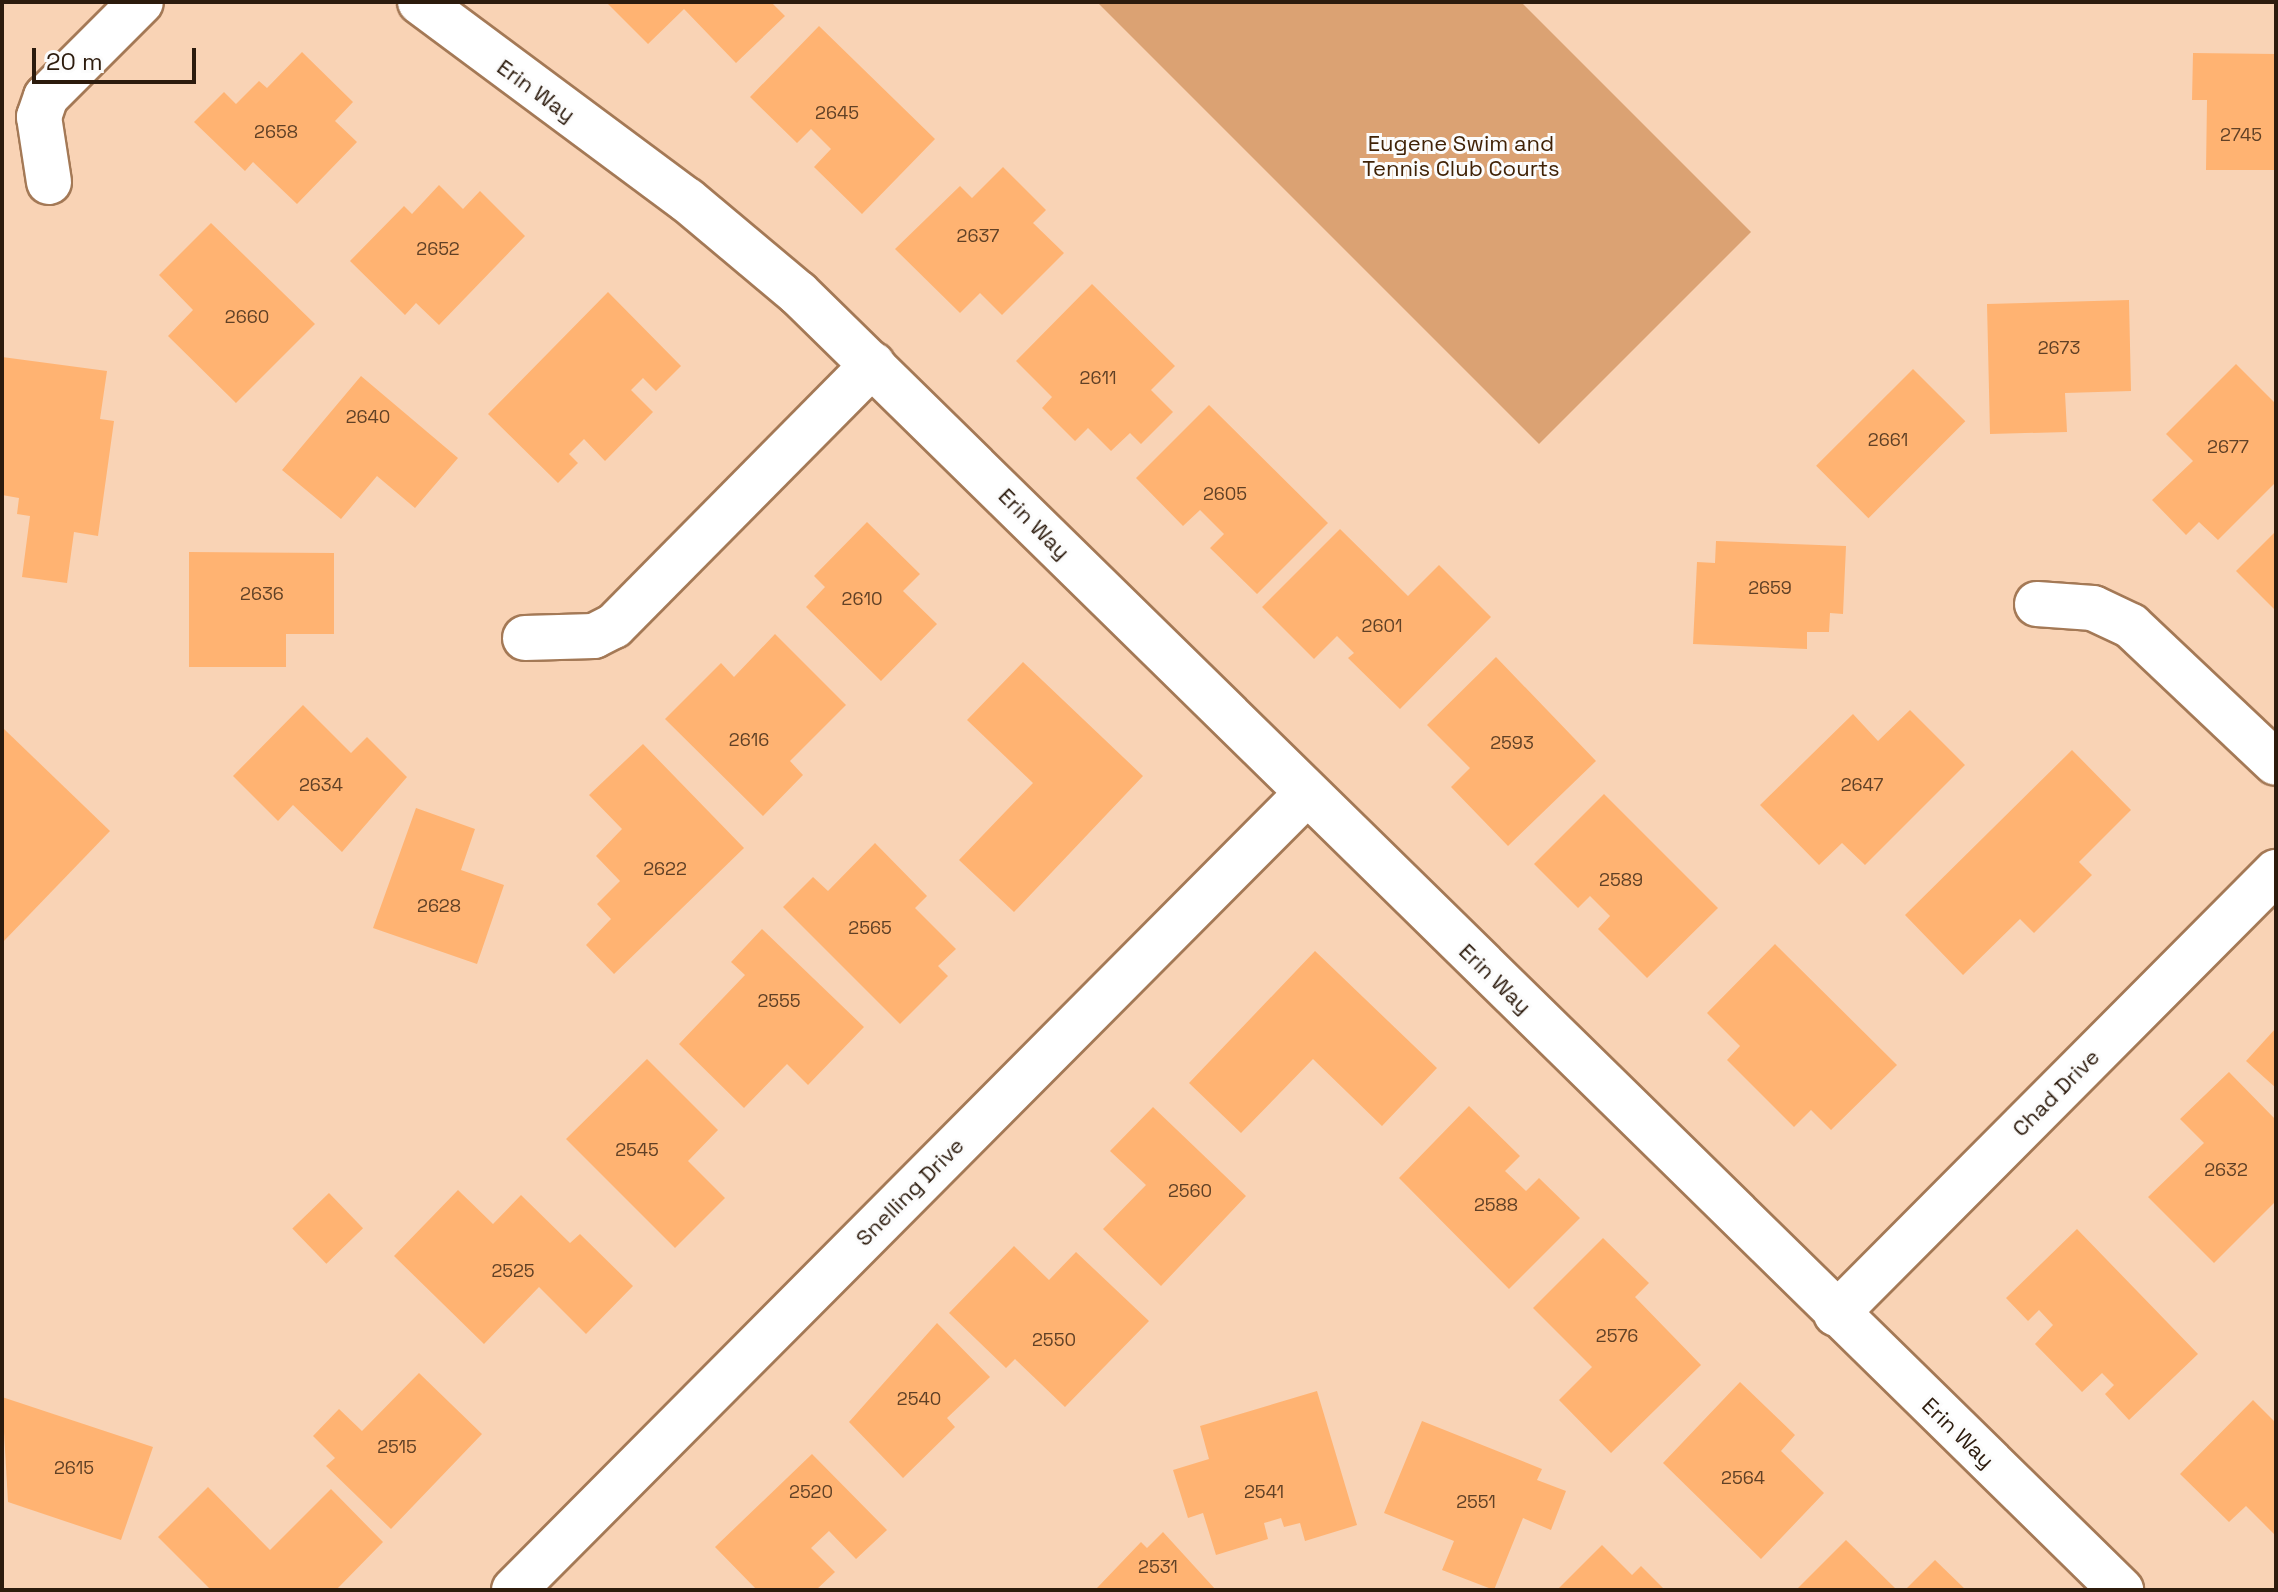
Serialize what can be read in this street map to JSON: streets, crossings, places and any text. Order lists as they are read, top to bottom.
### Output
{
  "streets": {
    "street": ["Erin Way", "Chad Drive", "Snelling Drive"]
  },
  "crossings": [
    ["Erin Way", "Chad Drive"],
    ["Erin Way", "Snelling Drive"]
  ],
  "parks": ["Eugene Swim and Tennis Club Courts"],
  "house_numbers": [
    "2645",
    "2658",
    "2745",
    "2637",
    "2652",
    "2660",
    "2673",
    "2611",
    "2640",
    "2661",
    "2677",
    "2605",
    "2659",
    "2636",
    "2610",
    "2601",
    "2616",
    "2593",
    "2634",
    "2647",
    "2622",
    "2589",
    "2628",
    "2565",
    "2555",
    "2545",
    "2632",
    "2560",
    "2588",
    "2525",
    "2576",
    "2550",
    "2540",
    "2515",
    "2615",
    "2564",
    "2520",
    "2541",
    "2551",
    "2531"
  ],
  "scale_bar": "20 m"
}
